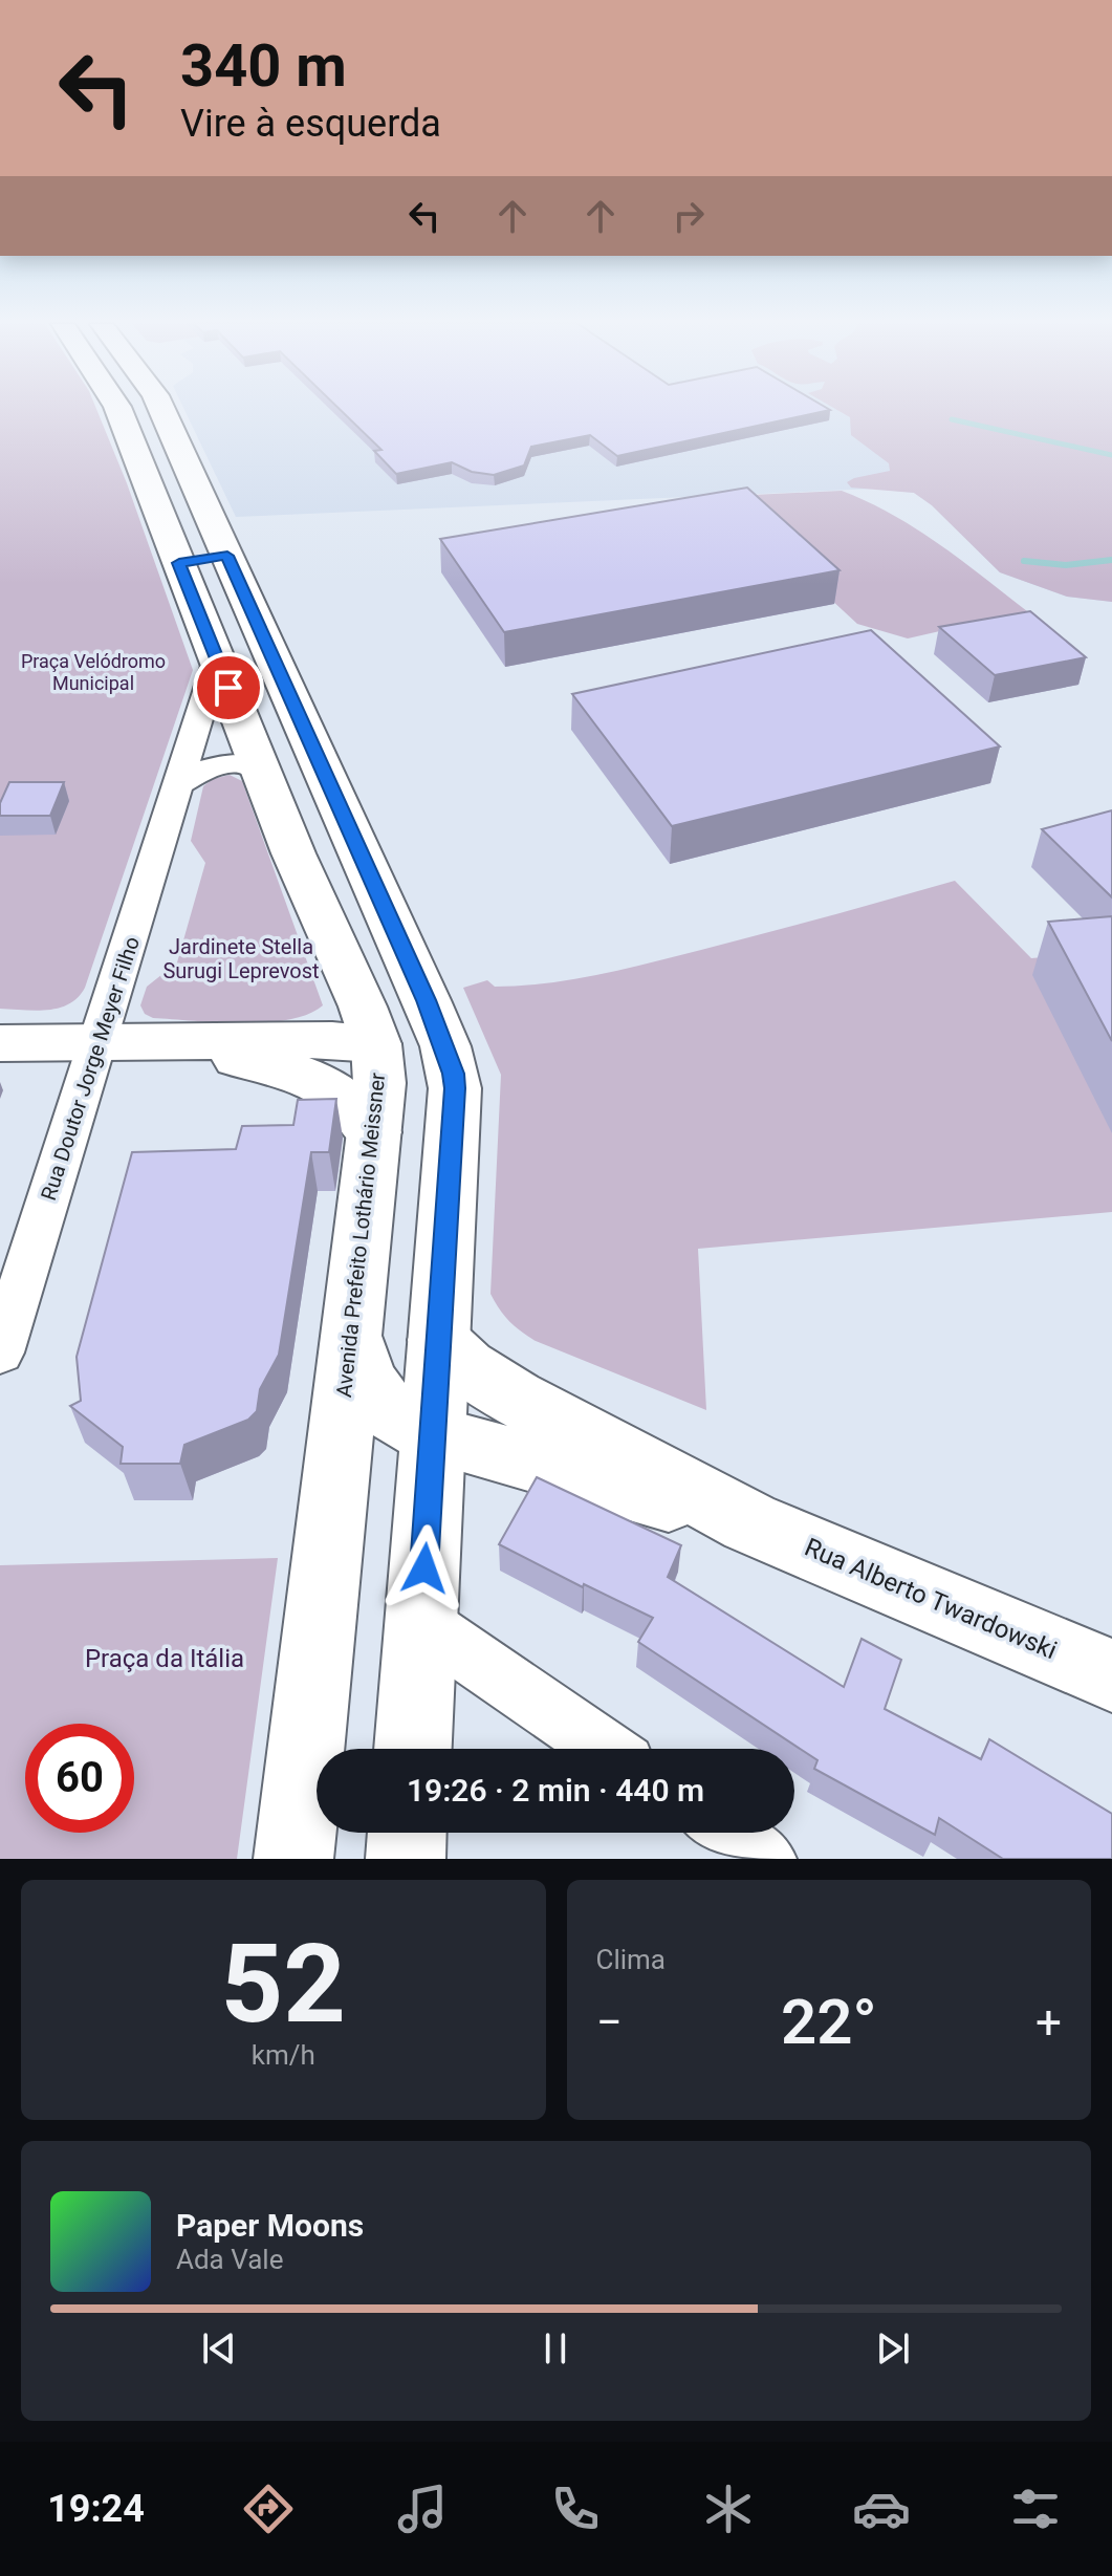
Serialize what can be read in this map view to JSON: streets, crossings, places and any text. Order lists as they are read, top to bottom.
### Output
{
  "streets": {
    "main road": ["Avenida Prefeito Lothário Meissner", "Rua Alberto Twardowski"],
    "street": ["Rua Doutor Jorge Meyer Filho"]
  },
  "crossings": [
    ["Rua Doutor Jorge Meyer Filho", "Avenida Prefeito Lothário Meissner"],
    ["Avenida Prefeito Lothário Meissner", "Rua Alberto Twardowski"]
  ],
  "parks": ["Praça Velódromo Municipal", "Jardinete Stella Surugi Leprevost", "Praça da Itália"],
  "page": {
    "turn": ["340 m", "Vire à esquerda"],
    "limit": "60",
    "trip": "19:26 · 2 min · 440 m",
    "tile": [
      ["52", "km/h"],
      "Clima"
    ],
    "heat": ["−", "22°", "+"],
    "song": ["Paper Moons", "Ada Vale"],
    "tabs": "19:24"
  }
}
